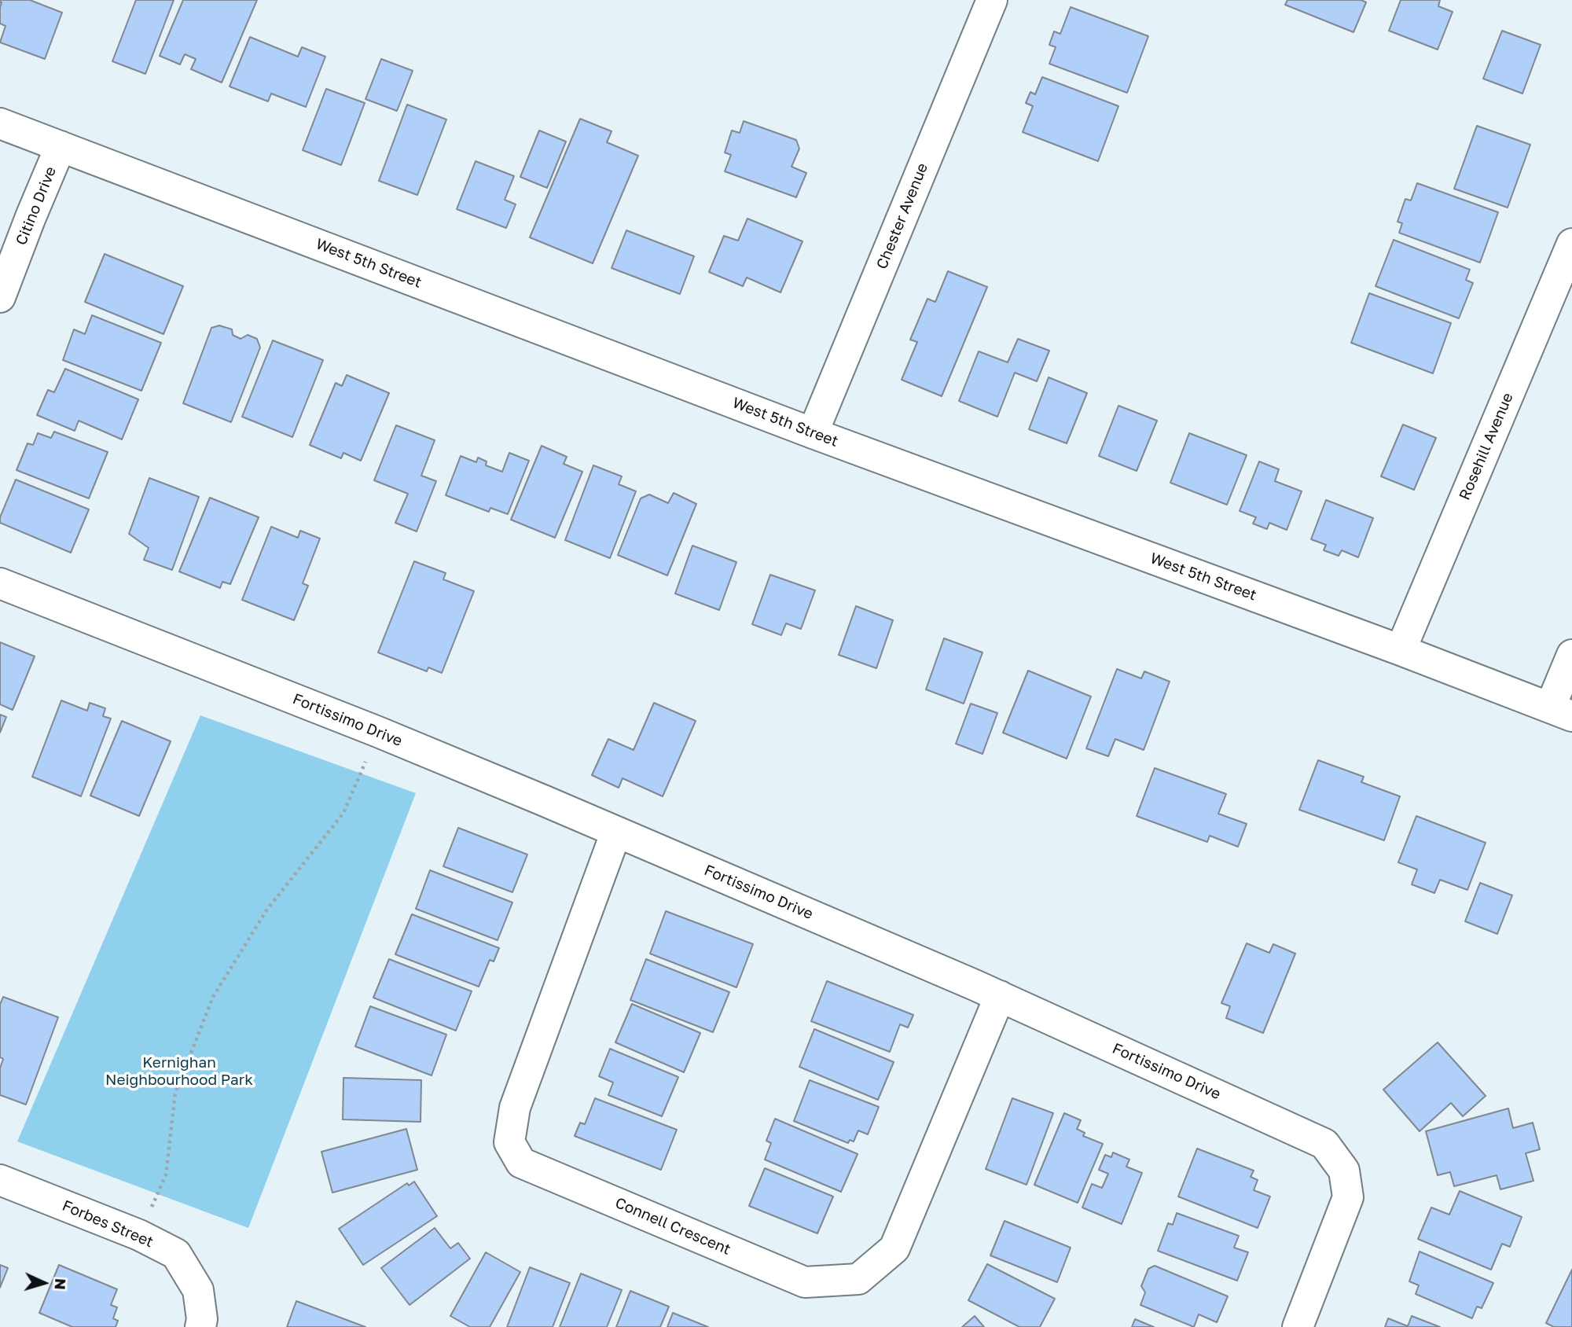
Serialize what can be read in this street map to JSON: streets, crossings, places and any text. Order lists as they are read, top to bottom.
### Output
{
  "streets": {
    "street": [
      "Citino Drive",
      "Chester Avenue",
      "West 5th Street",
      "Rosehill Avenue",
      "Fortissimo Drive",
      "Forbes Street",
      "Connell Crescent"
    ]
  },
  "crossings": [
    ["Citino Drive", "West 5th Street"],
    ["Chester Avenue", "West 5th Street"],
    ["West 5th Street", "Rosehill Avenue"],
    ["Fortissimo Drive", "Connell Crescent"]
  ],
  "parks": ["Kernighan Neighbourhood Park"],
  "north": "right"
}
